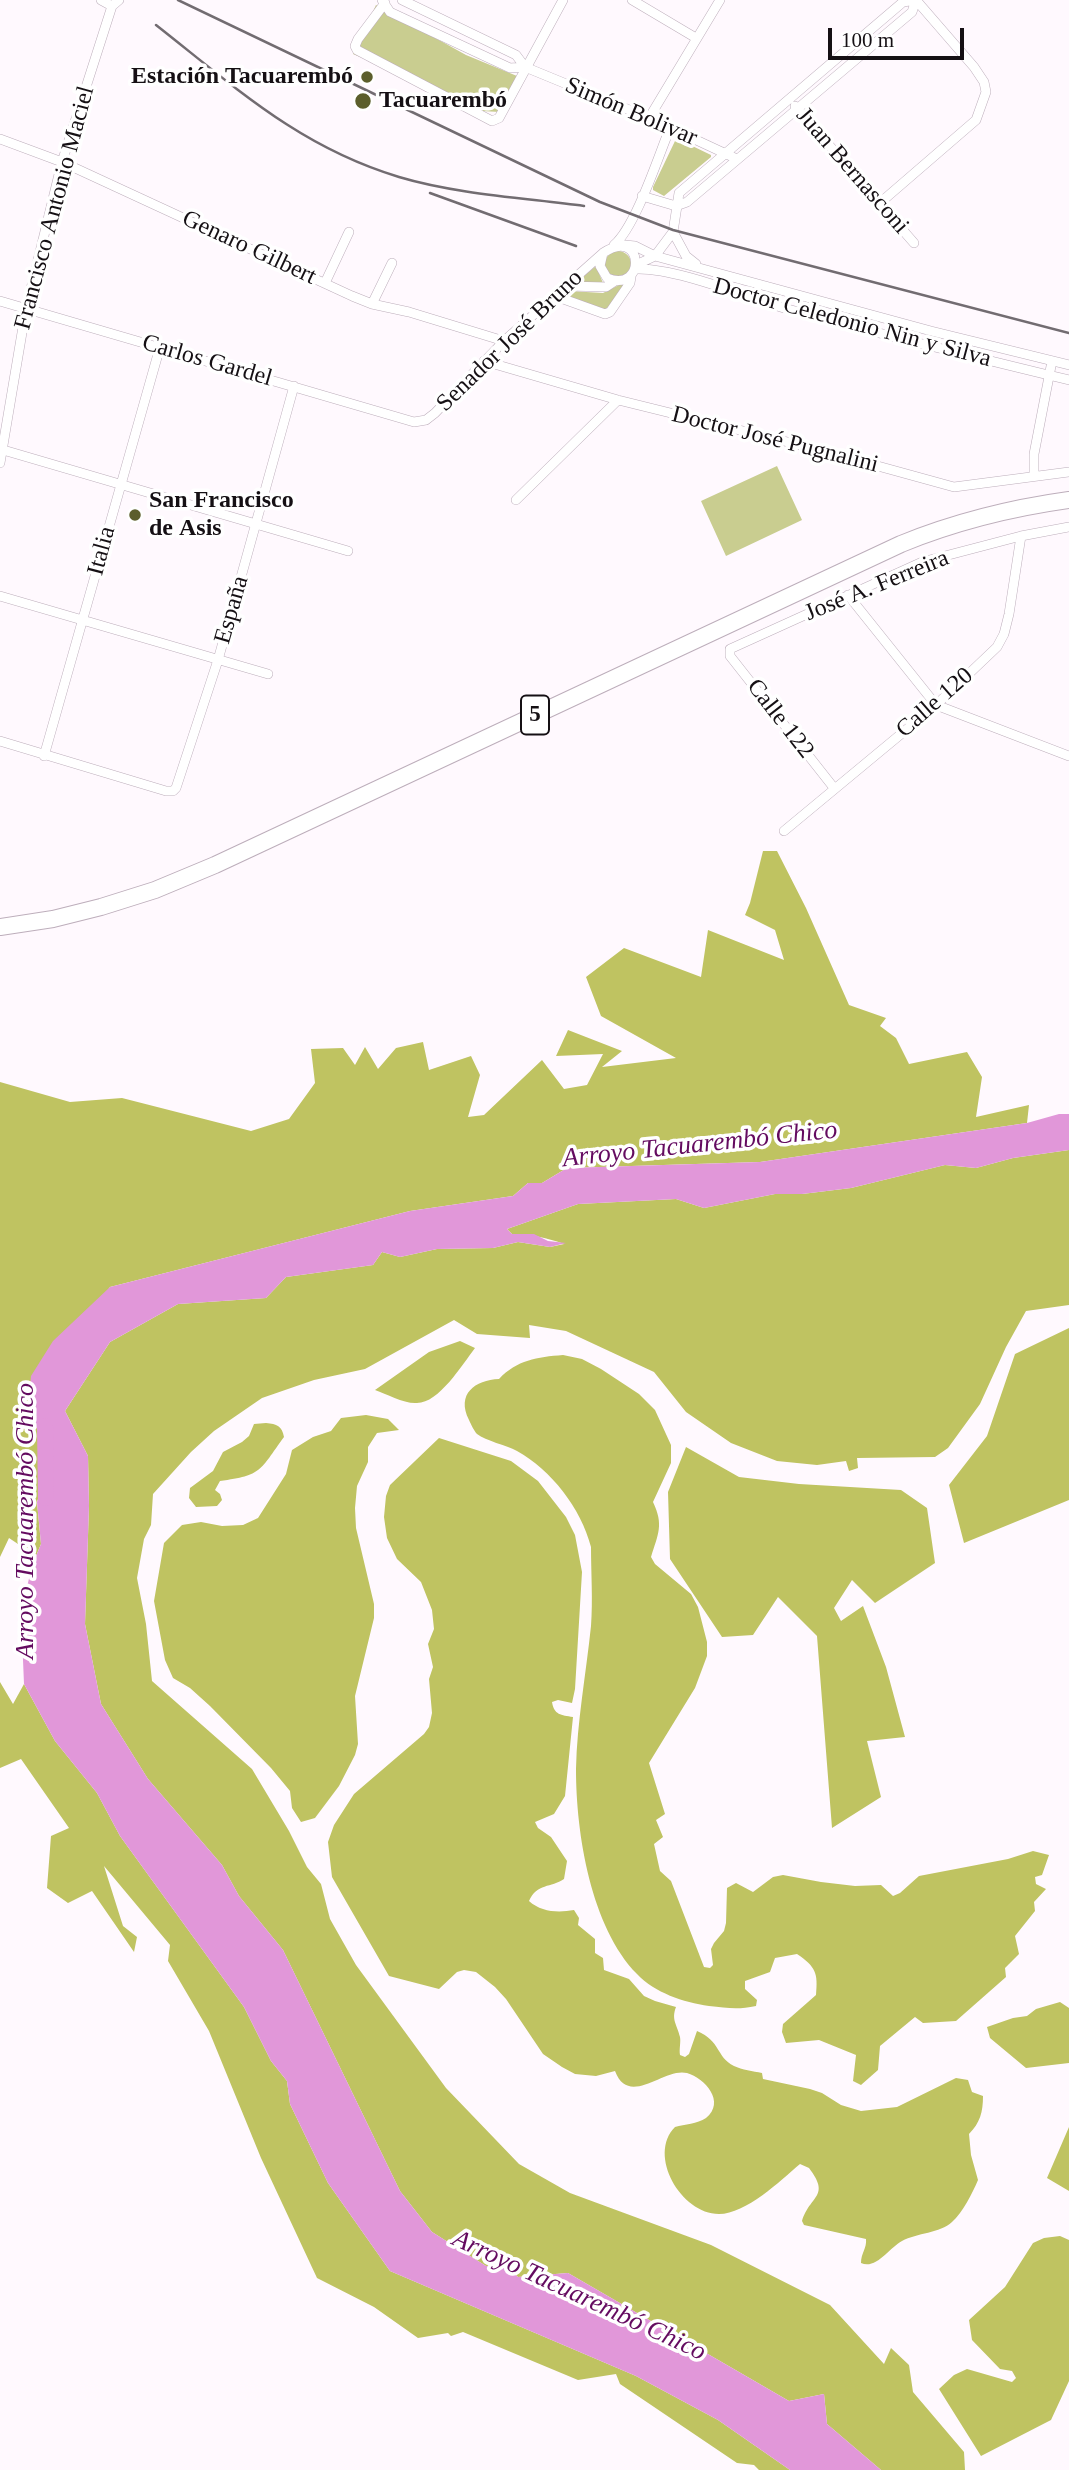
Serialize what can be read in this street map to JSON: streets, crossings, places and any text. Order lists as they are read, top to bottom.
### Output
{
  "streets": {
    "highway": ["5"],
    "street": [
      "Simón Bolivar",
      "Juan Bernasconi",
      "Francisco Antonio Maciel",
      "Genaro Gilbert",
      "Doctor Celedonio Nin y Silva",
      "Senador José Bruno",
      "Carlos Gardel",
      "Doctor José Pugnalini",
      "Italia",
      "José A. Ferreira",
      "España",
      "Calle 120",
      "Calle 122"
    ]
  },
  "crossings": [
    ["Francisco Antonio Maciel", "Genaro Gilbert"],
    ["Francisco Antonio Maciel", "Carlos Gardel"],
    ["Genaro Gilbert", "Senador José Bruno"],
    ["Doctor Celedonio Nin y Silva", "Senador José Bruno"],
    ["Senador José Bruno", "Carlos Gardel"],
    ["Senador José Bruno", "Doctor José Pugnalini"],
    ["Carlos Gardel", "Italia"],
    ["Carlos Gardel", "España"],
    ["Italia", "España"],
    ["José A. Ferreira", "Calle 120"],
    ["José A. Ferreira", "Calle 122"],
    ["Calle 120", "Calle 122"]
  ],
  "water": ["Arroyo Tacuarembó Chico"],
  "places": ["Estación Tacuarembó", "Tacuarembó", "San Francisco de Asis"],
  "scale_bar": "100 m"
}
